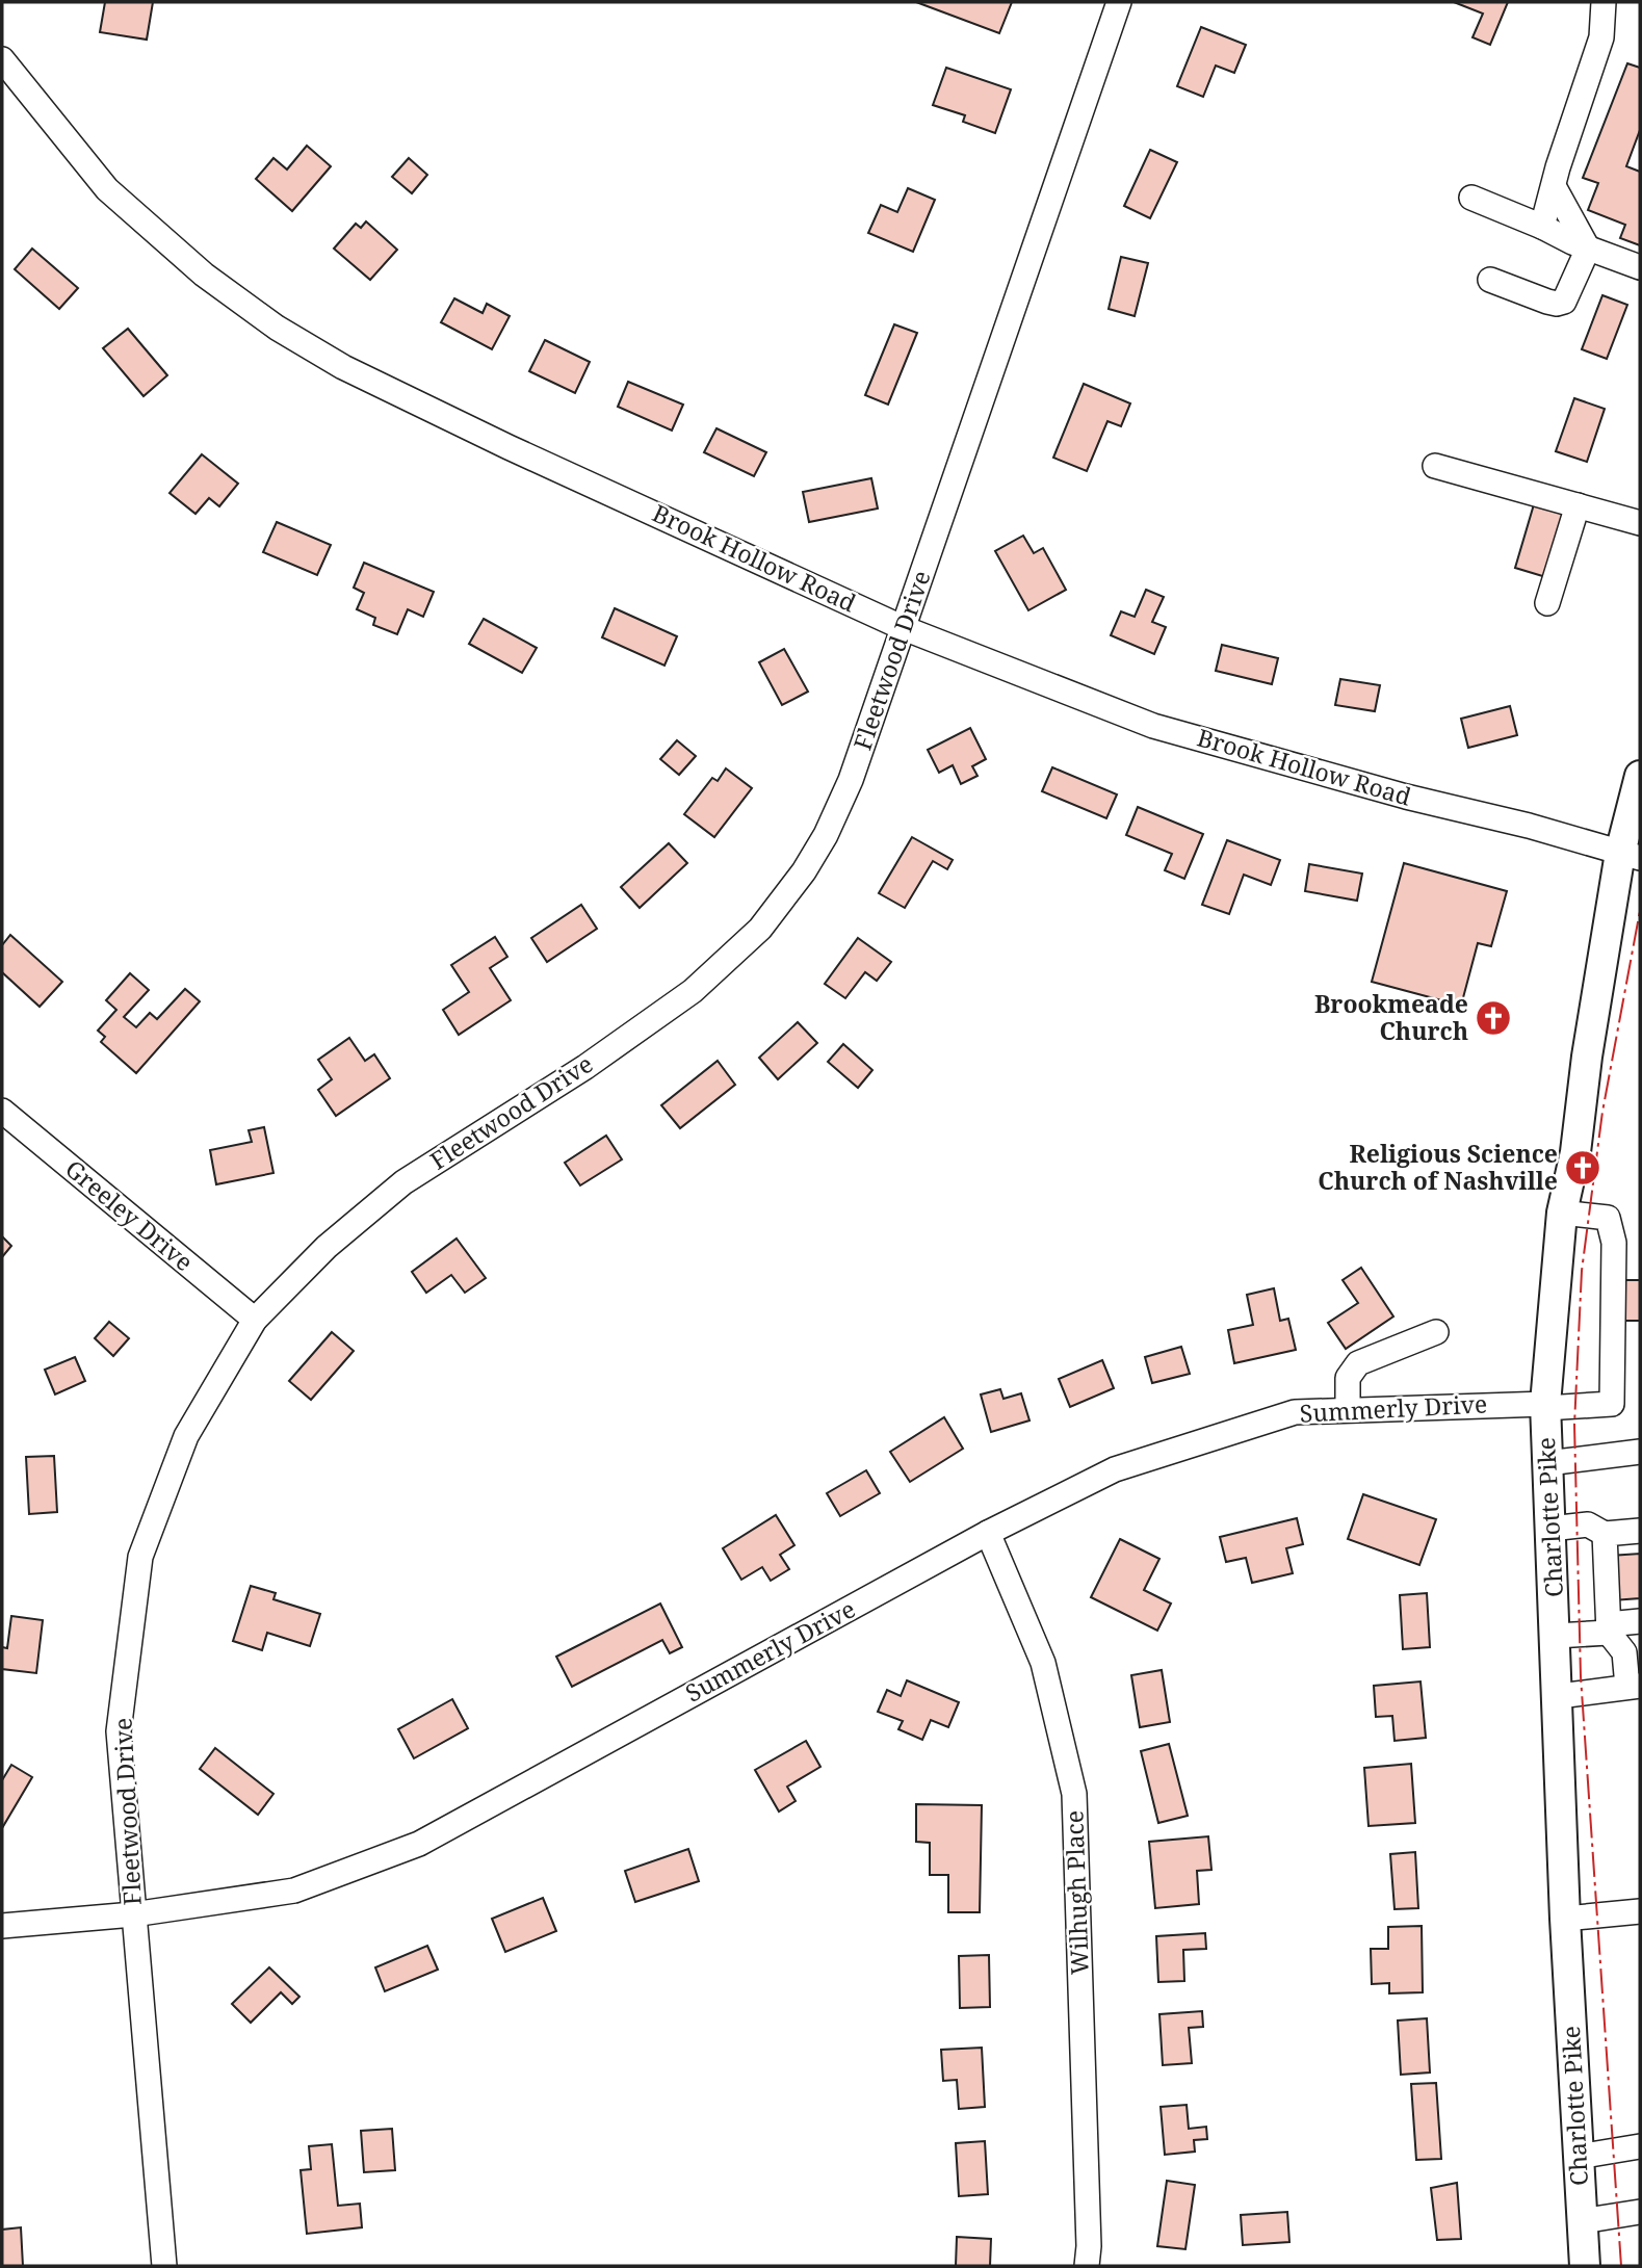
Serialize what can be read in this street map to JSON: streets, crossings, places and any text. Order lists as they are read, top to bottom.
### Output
{
  "streets": {
    "main road": ["Charlotte Pike"],
    "street": [
      "Brook Hollow Road",
      "Fleetwood Drive",
      "Greeley Drive",
      "Summerly Drive",
      "Wilhugh Place"
    ]
  },
  "crossings": [
    ["Brook Hollow Road", "Fleetwood Drive"],
    ["Brook Hollow Road", "Charlotte Pike"],
    ["Fleetwood Drive", "Greeley Drive"],
    ["Fleetwood Drive", "Summerly Drive"],
    ["Summerly Drive", "Charlotte Pike"],
    ["Summerly Drive", "Wilhugh Place"]
  ],
  "places": {
    "church": ["Brookmeade Church", "Religious Science Church of Nashville"]
  }
}
